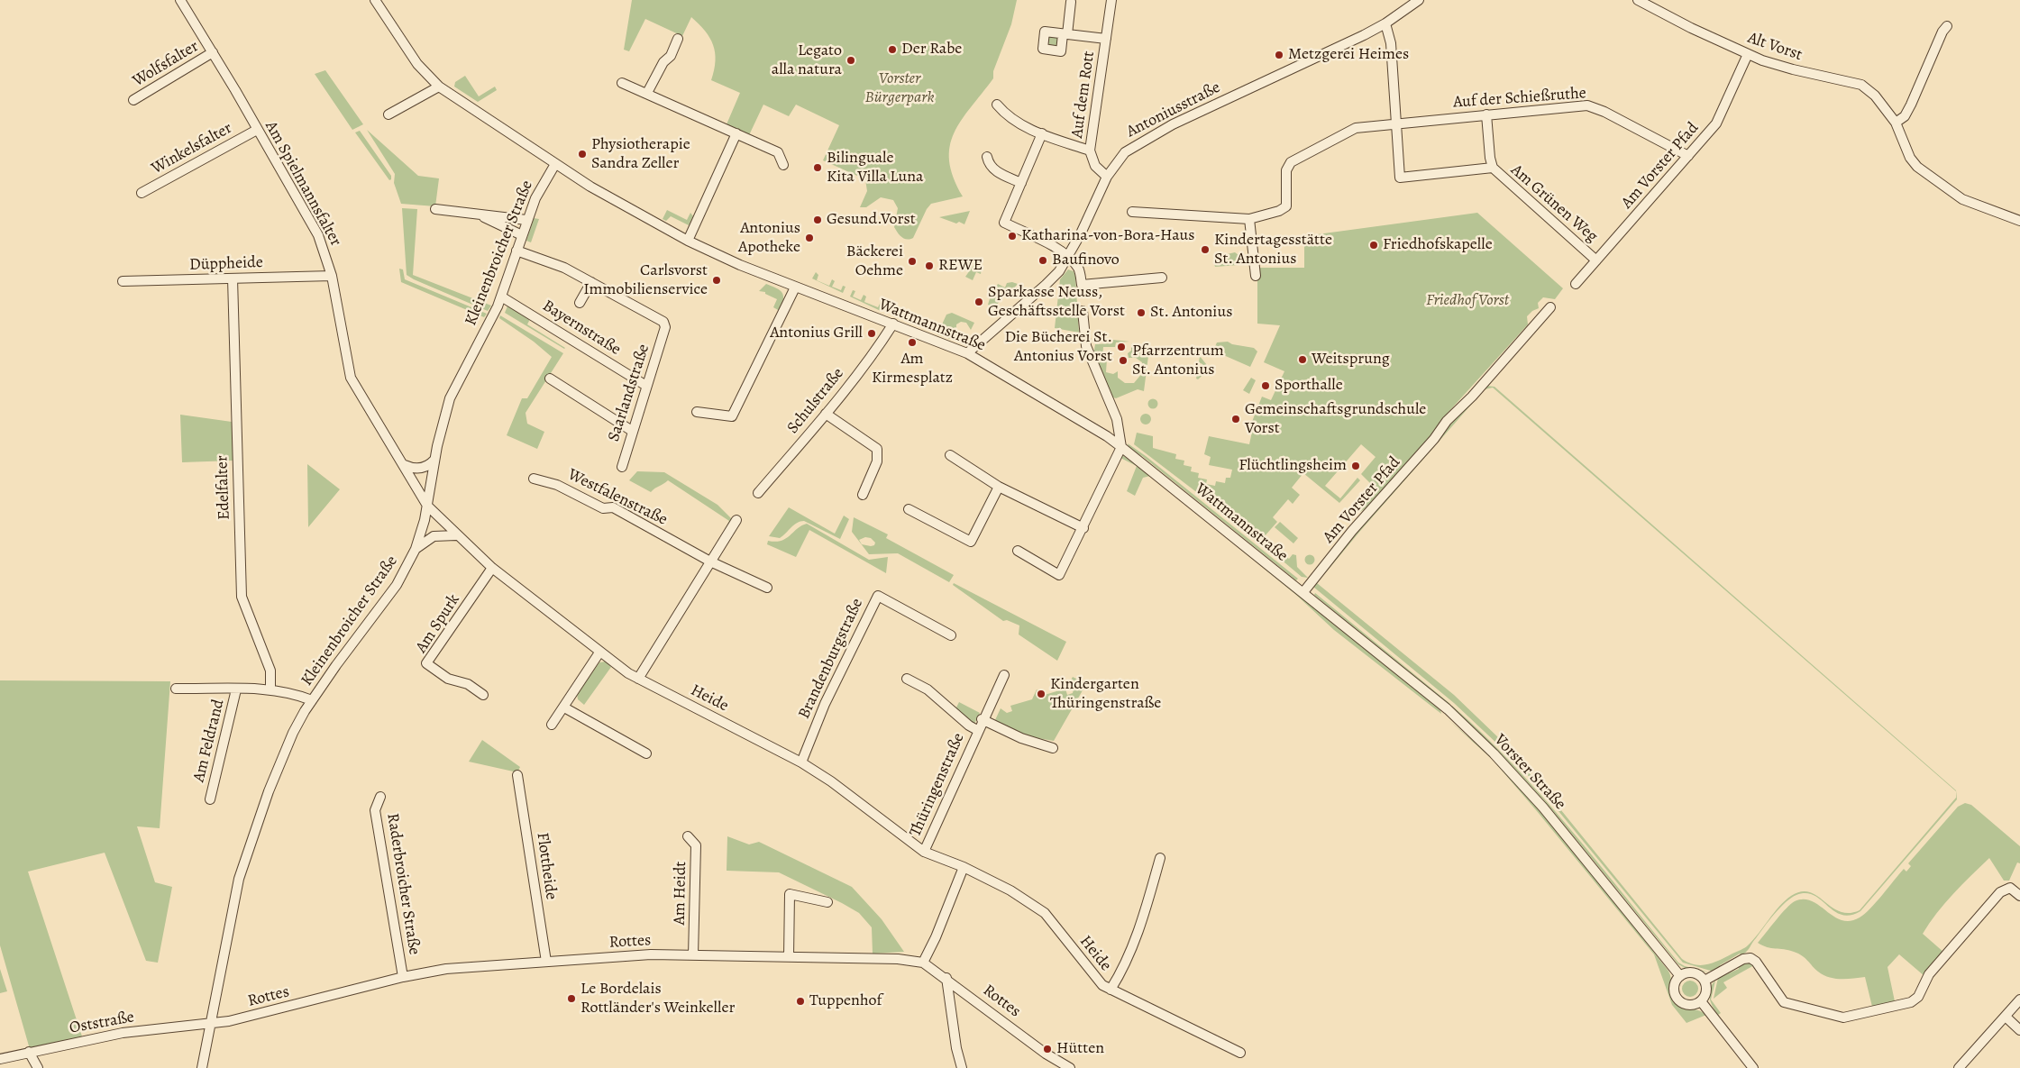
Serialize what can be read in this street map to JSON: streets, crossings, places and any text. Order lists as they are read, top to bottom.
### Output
{
  "streets": {
    "street": [
      "Alt Vorst",
      "Wolfsfalter",
      "Auf dem Rott",
      "Auf der Schießruthe",
      "Antoniusstraße",
      "Winkelsfalter",
      "Am Vorster Pfad",
      "Am Spielmannsfalter",
      "Am Grünen Weg",
      "Kleinenbroicher Straße",
      "Düppheide",
      "Wattmannstraße",
      "Bayernstraße",
      "Saarlandstraße",
      "Schulstraße",
      "Edelfalter",
      "Westfalenstraße",
      "Am Spurk",
      "Brandenburgstraße",
      "Heide",
      "Am Feldrand",
      "Vorster Straße",
      "Thüringenstraße",
      "Flottheide",
      "Raderbroicher Straße",
      "Am Heidt",
      "Rottes",
      "Oststraße"
    ]
  },
  "crossings": [
    ["Alt Vorst", "Am Vorster Pfad"],
    ["Wolfsfalter", "Am Spielmannsfalter"],
    ["Auf dem Rott", "Antoniusstraße"],
    ["Auf der Schießruthe", "Am Vorster Pfad"],
    ["Auf der Schießruthe", "Am Grünen Weg"],
    ["Antoniusstraße", "Wattmannstraße"],
    ["Winkelsfalter", "Am Spielmannsfalter"],
    ["Am Vorster Pfad", "Am Grünen Weg"],
    ["Am Vorster Pfad", "Wattmannstraße"],
    ["Am Spielmannsfalter", "Kleinenbroicher Straße"],
    ["Am Spielmannsfalter", "Düppheide"],
    ["Am Spielmannsfalter", "Heide"],
    ["Kleinenbroicher Straße", "Wattmannstraße"],
    ["Kleinenbroicher Straße", "Bayernstraße"],
    ["Kleinenbroicher Straße", "Heide"],
    ["Kleinenbroicher Straße", "Am Feldrand"],
    ["Kleinenbroicher Straße", "Rottes"],
    ["Kleinenbroicher Straße", "Oststraße"],
    ["Düppheide", "Edelfalter"],
    ["Wattmannstraße", "Schulstraße"],
    ["Wattmannstraße", "Vorster Straße"],
    ["Bayernstraße", "Saarlandstraße"],
    ["Edelfalter", "Am Feldrand"],
    ["Am Spurk", "Heide"],
    ["Brandenburgstraße", "Heide"],
    ["Heide", "Thüringenstraße"],
    ["Flottheide", "Rottes"],
    ["Raderbroicher Straße", "Rottes"],
    ["Am Heidt", "Rottes"],
    ["Rottes", "Oststraße"]
  ],
  "parks": ["Vorster Bürgerpark", "Friedhof Vorst"],
  "places": [
    "Der Rabe",
    "Metzgerei Heimes",
    "Legato alla natura",
    "Physiotherapie Sandra Zeller",
    "Bilinguale Kita Villa Luna",
    "Gesund.Vorst",
    "Katharina-von-Bora-Haus",
    "Antonius Apotheke",
    "Friedhofskapelle",
    "Kindertagesstätte St. Antonius",
    "Baufinovo",
    "Bäckerei Oehme",
    "REWE",
    "Carlsvorst Immobilienservice",
    "Sparkasse Neuss, Geschäftsstelle Vorst",
    "St. Antonius",
    "Antonius Grill",
    "Am Kirmesplatz",
    "Die Bücherei St. Antonius Vorst",
    "Weitsprung",
    "Pfarrzentrum St. Antonius",
    "Sporthalle",
    "Gemeinschaftsgrundschule Vorst",
    "Flüchtlingsheim",
    "Kindergarten Thüringenstraße",
    "Le Bordelais Rottländer's Weinkeller",
    "Tuppenhof",
    "Hütten"
  ]
}
